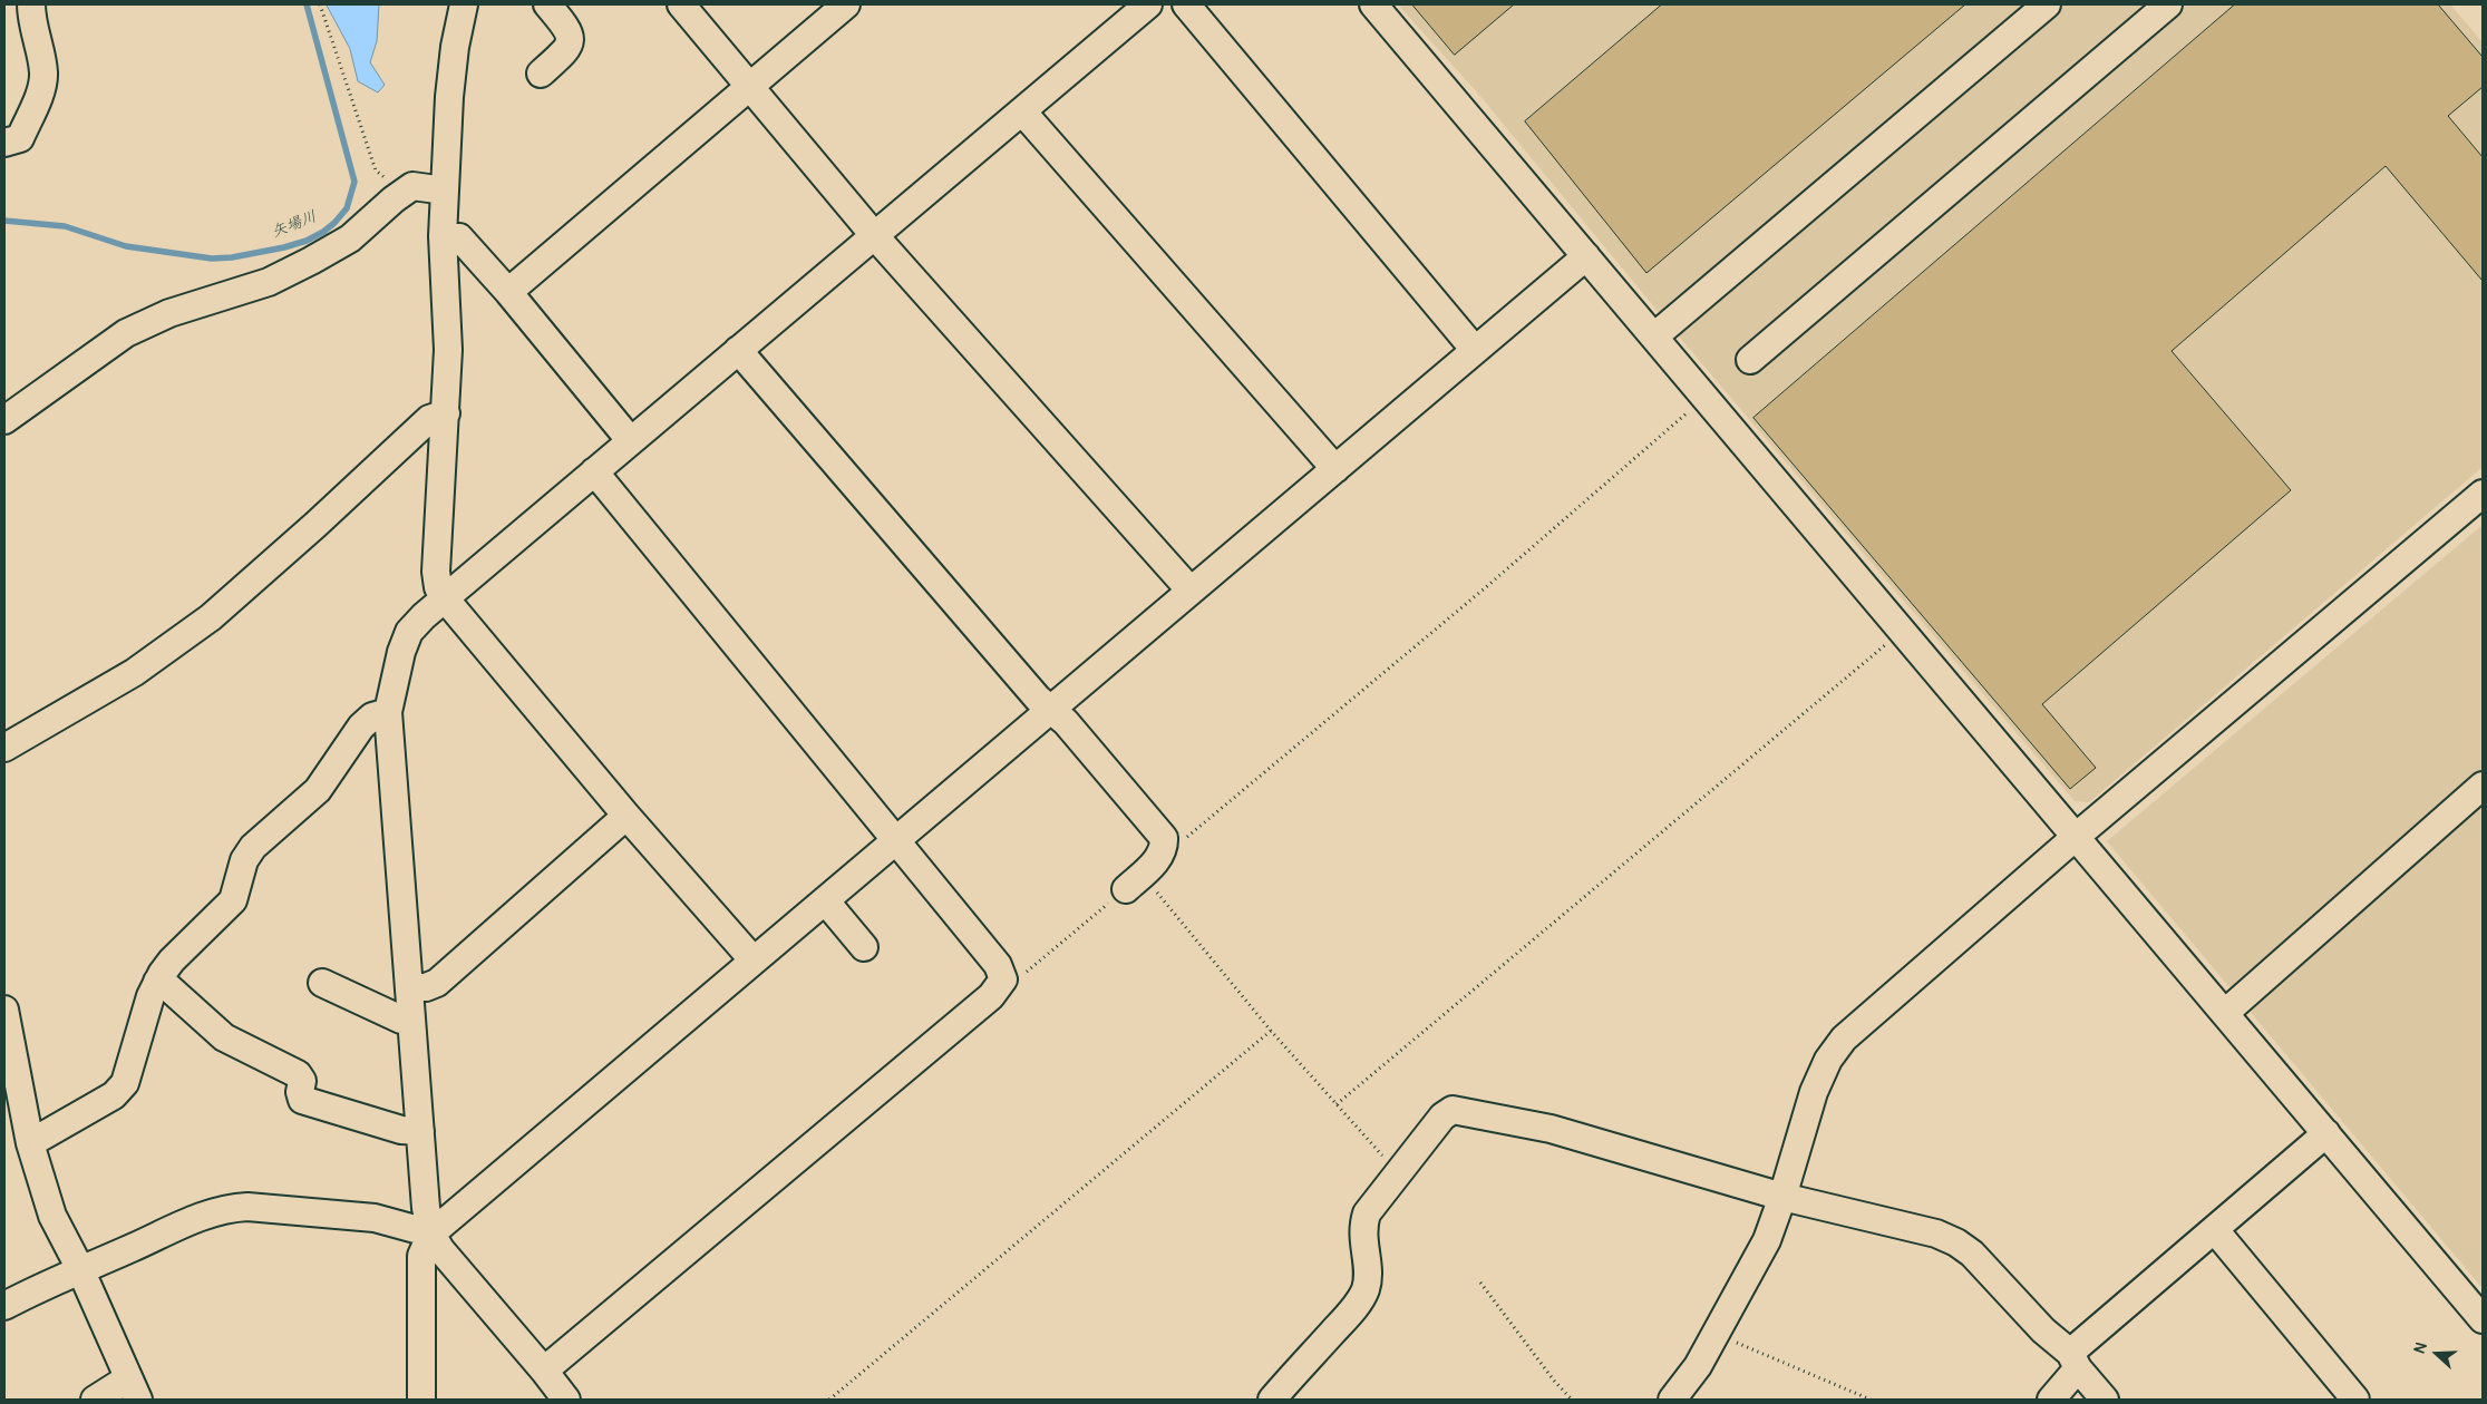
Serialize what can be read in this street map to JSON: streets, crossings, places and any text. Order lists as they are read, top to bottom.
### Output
{
  "water": ["矢場川"],
  "north": "left"
}
